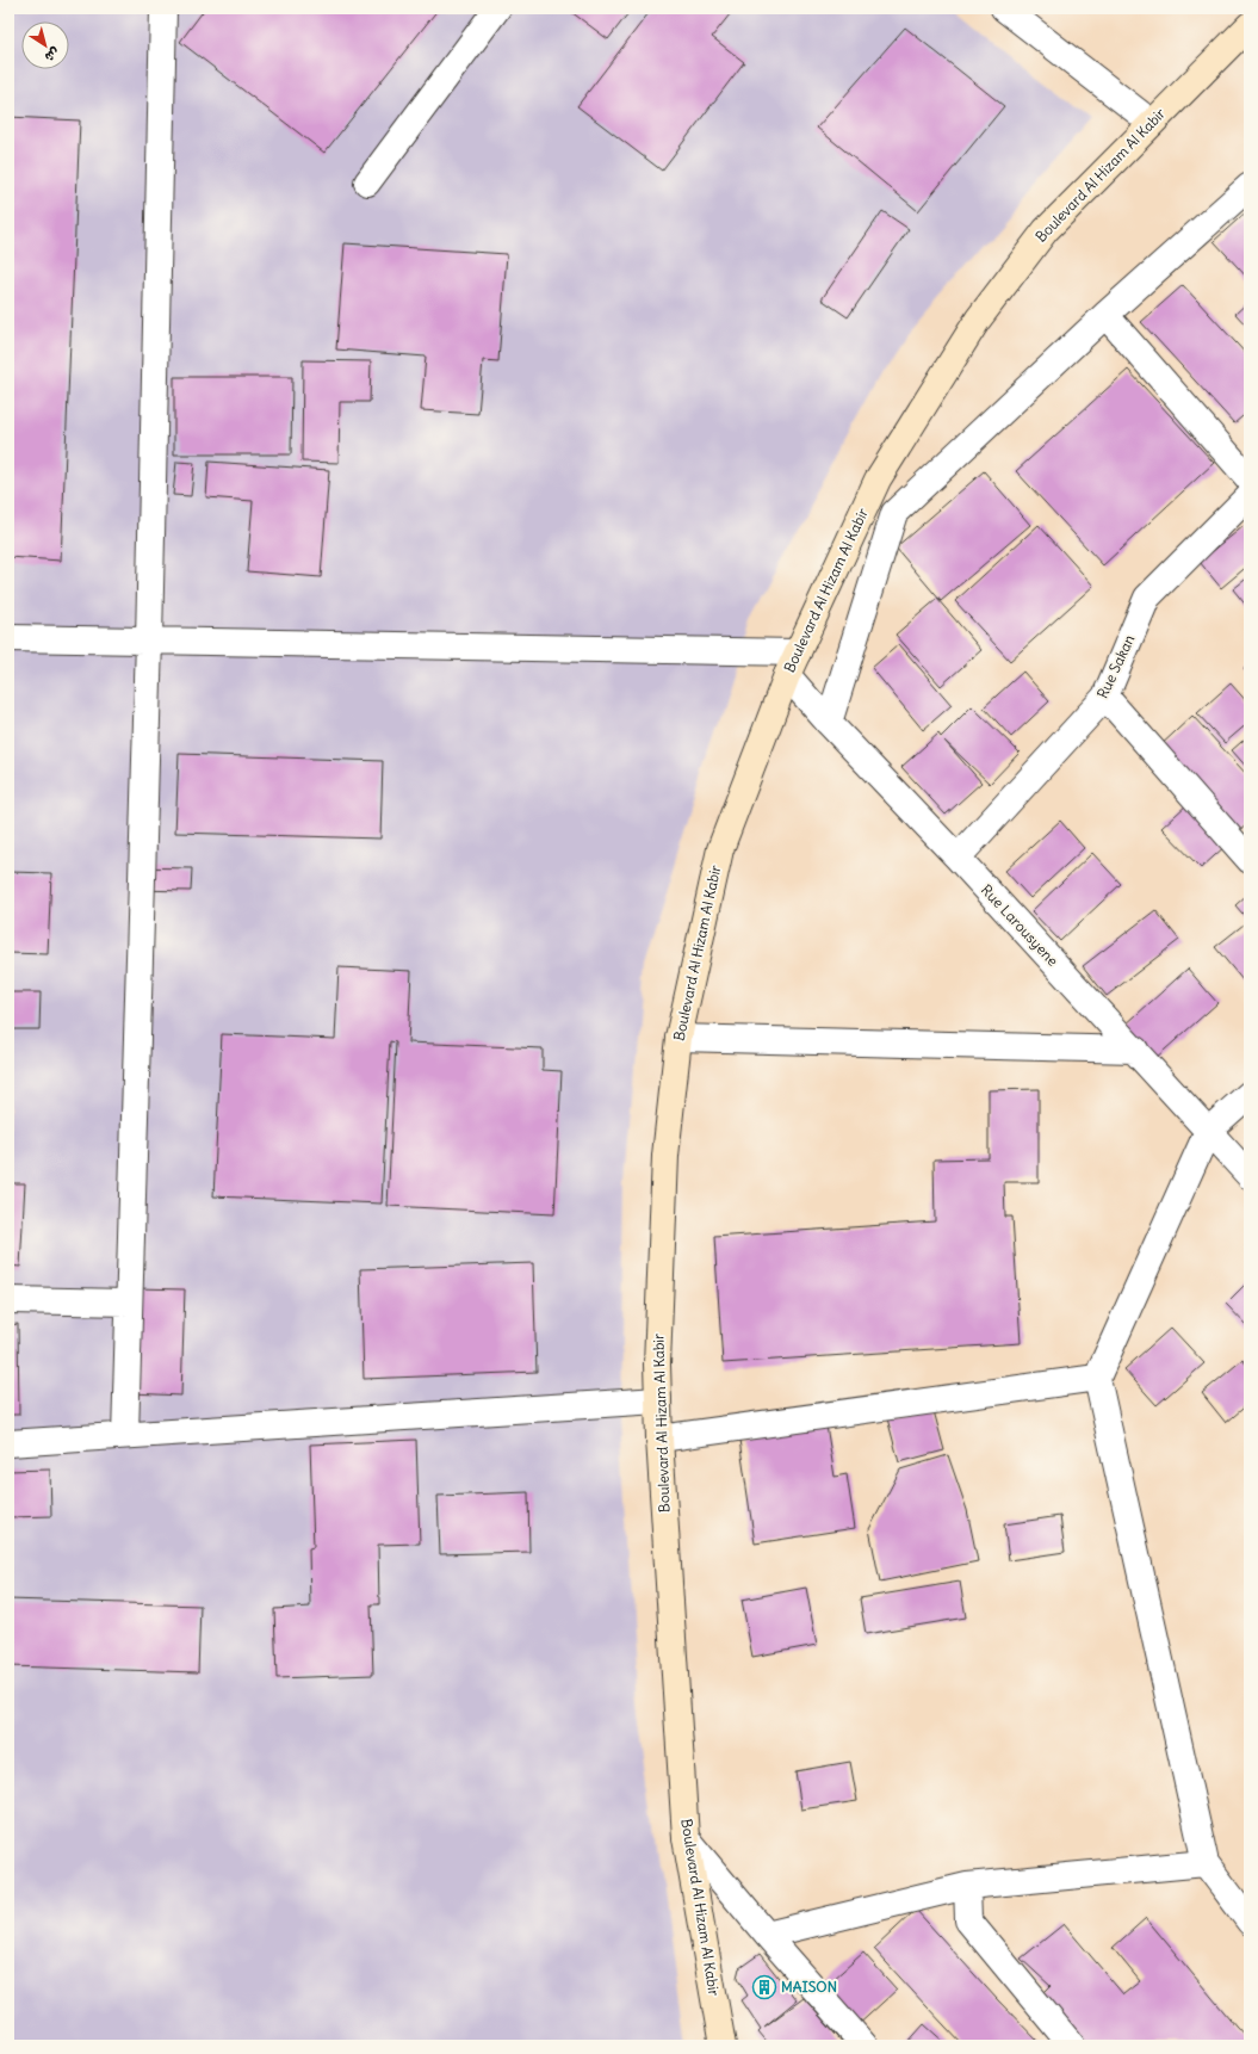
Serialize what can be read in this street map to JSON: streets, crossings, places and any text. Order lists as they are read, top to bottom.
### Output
{
  "streets": {
    "main road": ["Boulevard Al Hizam Al Kabir"],
    "street": ["Rue Sakan", "Rue Larousyene"]
  },
  "crossings": [
    ["Boulevard Al Hizam Al Kabir", "Rue Larousyene"],
    ["Rue Sakan", "Rue Larousyene"]
  ],
  "places": {
    "building": ["MAISON"]
  },
  "north": "bottom right"
}
